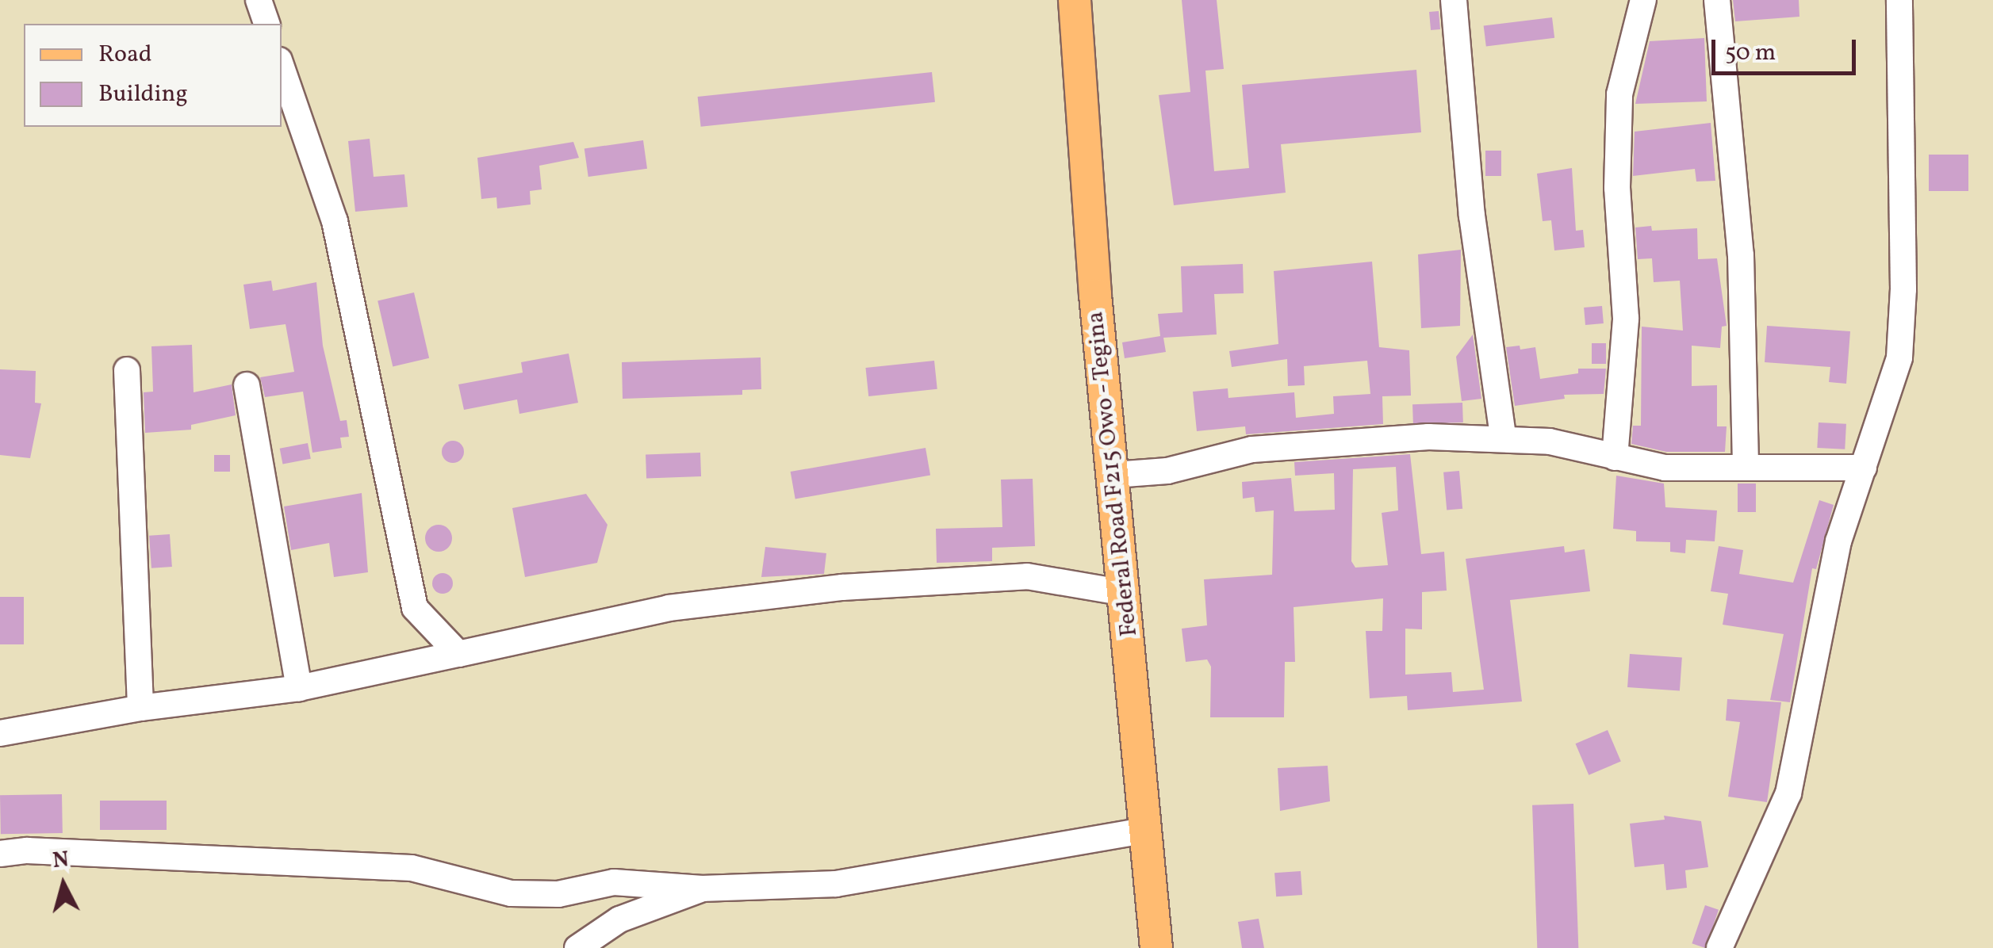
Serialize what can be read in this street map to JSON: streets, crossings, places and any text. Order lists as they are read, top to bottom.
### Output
{
  "streets": {
    "main road": ["Federal Road F215 Owo - Tegina"]
  },
  "legend": ["Road", "Building"],
  "scale_bar": "50 m",
  "north": "top"
}
